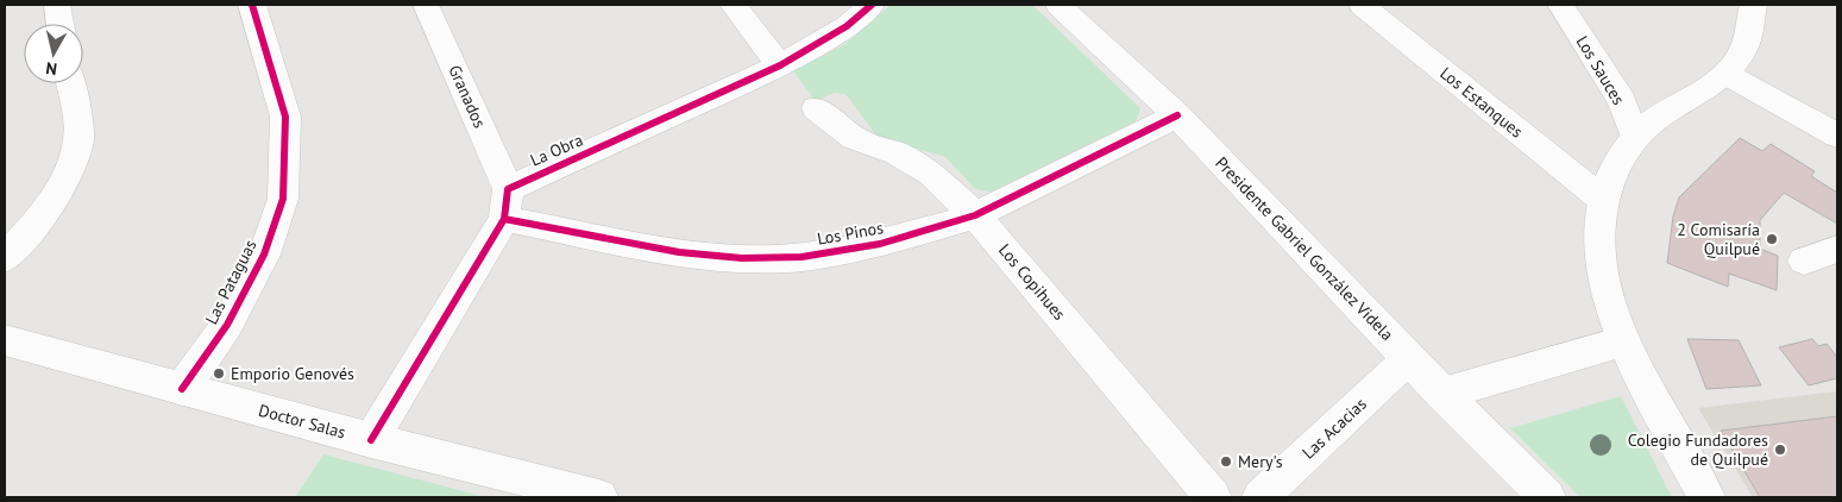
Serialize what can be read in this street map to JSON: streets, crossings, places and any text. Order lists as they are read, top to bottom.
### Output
{
  "streets": {
    "street": [
      "Los Sauces",
      "Granados",
      "Los Estanques",
      "La Obra",
      "Los Pinos",
      "Presidente Gabriel González Videla",
      "Las Pataguas",
      "Los Copihues",
      "Doctor Salas",
      "Las Acacias"
    ]
  },
  "crossings": [
    ["Granados", "La Obra"],
    ["Granados", "Los Pinos"],
    ["La Obra", "Los Pinos"],
    ["Los Pinos", "Presidente Gabriel González Videla"],
    ["Los Pinos", "Los Copihues"],
    ["Presidente Gabriel González Videla", "Las Acacias"],
    ["Las Pataguas", "Doctor Salas"]
  ],
  "places": [
    "2 Comisaría Quilpué",
    "Emporio Genovés",
    "Colegio Fundadores de Quilpué",
    "Mery's"
  ],
  "north": "bottom"
}
